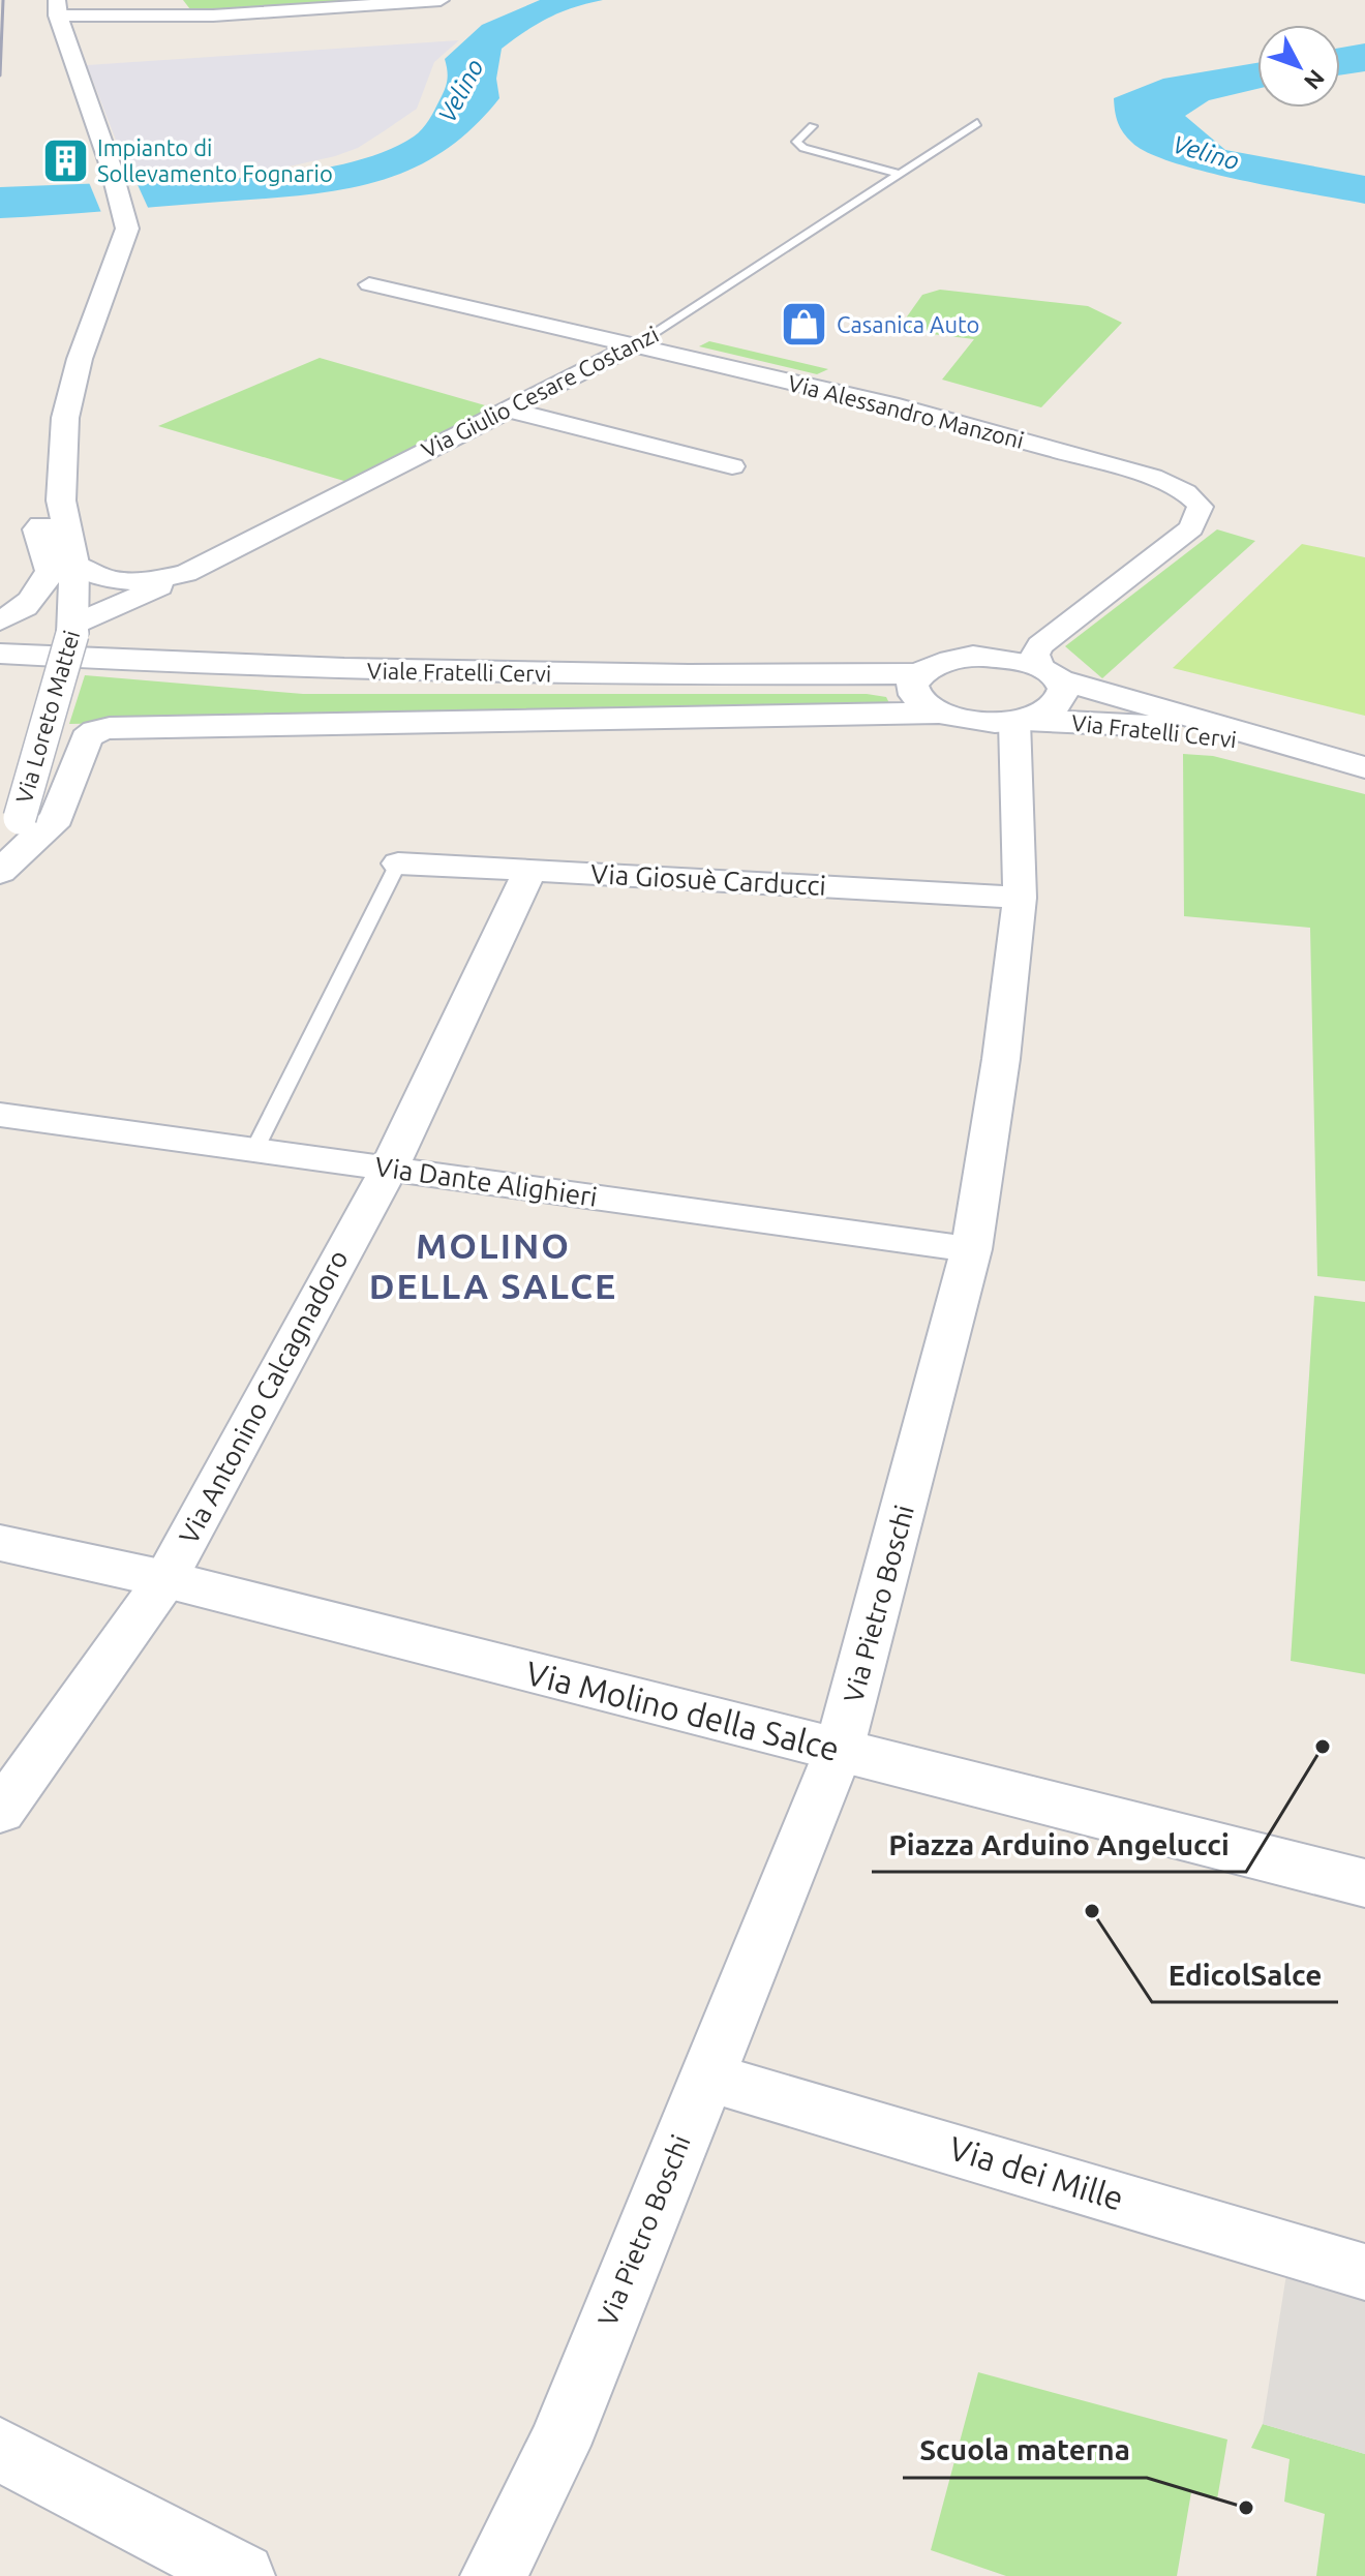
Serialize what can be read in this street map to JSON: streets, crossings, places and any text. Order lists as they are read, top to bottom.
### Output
{
  "streets": {
    "street": [
      "Via Giulio Cesare Costanzi",
      "Via Alessandro Manzoni",
      "Viale Fratelli Cervi",
      "Via Loreto Mattei",
      "Via Fratelli Cervi",
      "Via Giosuè Carducci",
      "Via Dante Alighieri",
      "Via Antonino Calcagnadoro",
      "Via Pietro Boschi",
      "Via Molino della Salce",
      "Via dei Mille"
    ]
  },
  "crossings": [
    ["Via Giulio Cesare Costanzi", "Via Alessandro Manzoni"],
    ["Via Giulio Cesare Costanzi", "Via Loreto Mattei"],
    ["Via Alessandro Manzoni", "Via Fratelli Cervi"],
    ["Viale Fratelli Cervi", "Via Fratelli Cervi"],
    ["Via Loreto Mattei", "Via Fratelli Cervi"],
    ["Via Fratelli Cervi", "Via Pietro Boschi"],
    ["Via Giosuè Carducci", "Via Antonino Calcagnadoro"],
    ["Via Giosuè Carducci", "Via Pietro Boschi"],
    ["Via Dante Alighieri", "Via Antonino Calcagnadoro"],
    ["Via Dante Alighieri", "Via Pietro Boschi"],
    ["Via Antonino Calcagnadoro", "Via Molino della Salce"],
    ["Via Pietro Boschi", "Via Molino della Salce"],
    ["Via Pietro Boschi", "Via dei Mille"]
  ],
  "districts": ["MOLINO DELLA SALCE"],
  "water": ["Velino"],
  "places": {
    "building": ["Impianto di Sollevamento Fognario"],
    "shop": ["Casanica Auto"],
    "other": ["Piazza Arduino Angelucci", "EdicolSalce", "Scuola materna"]
  },
  "north": "bottom right"
}
